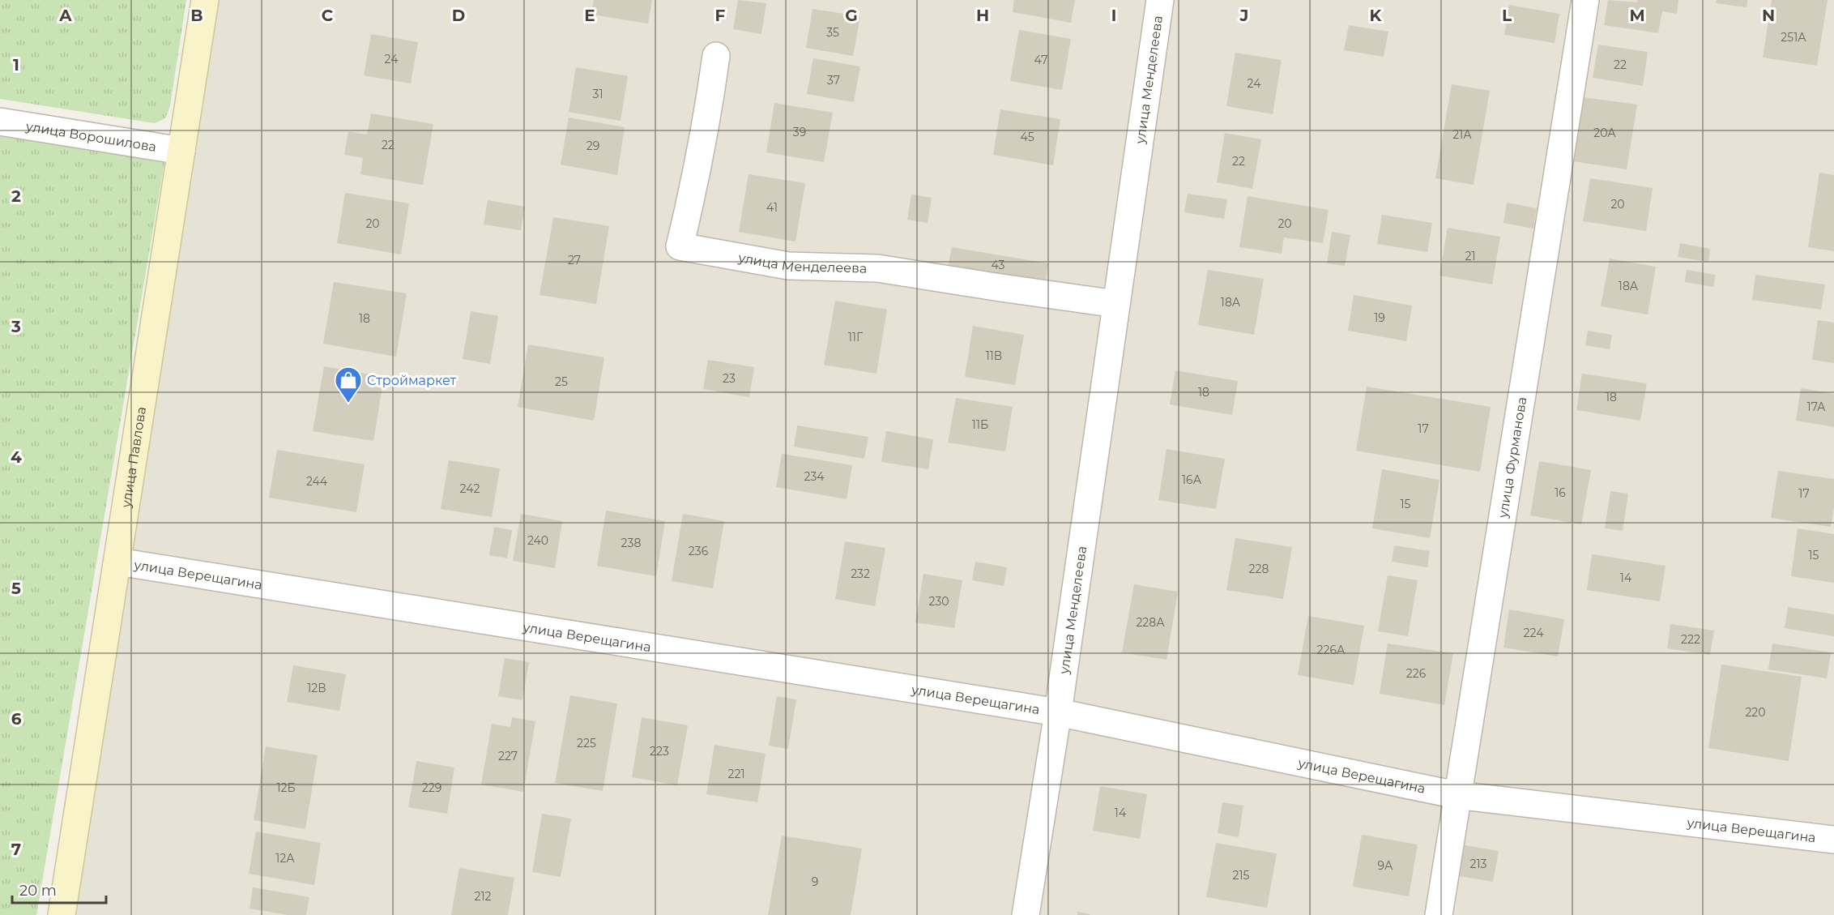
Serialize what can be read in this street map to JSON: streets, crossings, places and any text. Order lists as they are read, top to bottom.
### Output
{
  "streets": {
    "street": [
      "улица Менделеева",
      "улица Ворошилова",
      "улица Фурманова",
      "улица Павлова",
      "улица Верещагина"
    ]
  },
  "crossings": [
    ["улица Менделеева", "улица Верещагина"],
    ["улица Ворошилова", "улица Павлова"],
    ["улица Фурманова", "улица Верещагина"],
    ["улица Павлова", "улица Верещагина"]
  ],
  "places": {
    "shop": ["Строймаркет"]
  },
  "house_numbers": [
    "35",
    "251А",
    "24",
    "47",
    "22",
    "37",
    "24",
    "31",
    "39",
    "20А",
    "21А",
    "45",
    "22",
    "29",
    "22",
    "20",
    "41",
    "20",
    "20",
    "21",
    "27",
    "43",
    "18А",
    "18А",
    "19",
    "18",
    "11Г",
    "11В",
    "23",
    "25",
    "18",
    "18",
    "17А",
    "11Б",
    "17",
    "234",
    "16А",
    "244",
    "242",
    "16",
    "17",
    "15",
    "240",
    "238",
    "236",
    "15",
    "228",
    "232",
    "14",
    "230",
    "228А",
    "224",
    "222",
    "226А",
    "226",
    "12В",
    "220",
    "225",
    "223",
    "227",
    "221",
    "12Б",
    "229",
    "14",
    "12А",
    "213",
    "9А",
    "215",
    "9",
    "212"
  ],
  "scale_bar": "20 m",
  "grid": {
    "columns": [
      "A",
      "B",
      "C",
      "D",
      "E",
      "F",
      "G",
      "H",
      "I",
      "J",
      "K",
      "L",
      "M",
      "N"
    ],
    "rows": [
      "1",
      "2",
      "3",
      "4",
      "5",
      "6",
      "7"
    ]
  }
}
